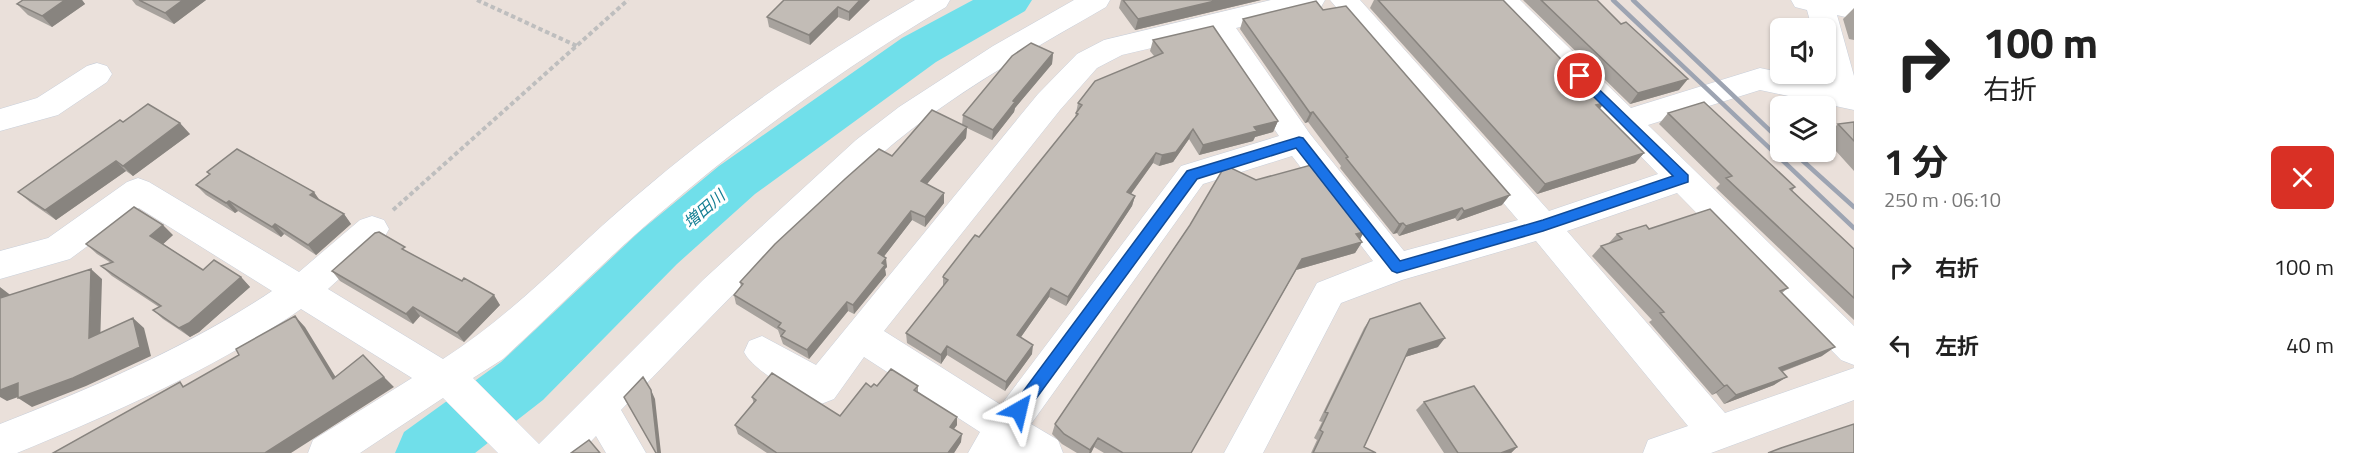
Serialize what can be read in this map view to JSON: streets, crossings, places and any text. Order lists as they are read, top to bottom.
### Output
{
  "water": ["増田川"],
  "page": {
    "turn": ["100 m", "右折"],
    "heading": ["1 分", "250 m · 06:10"],
    "list": [
      {
        "name": "右折",
        "value": "100 m"
      },
      {
        "name": "左折",
        "value": "40 m"
      }
    ]
  }
}
